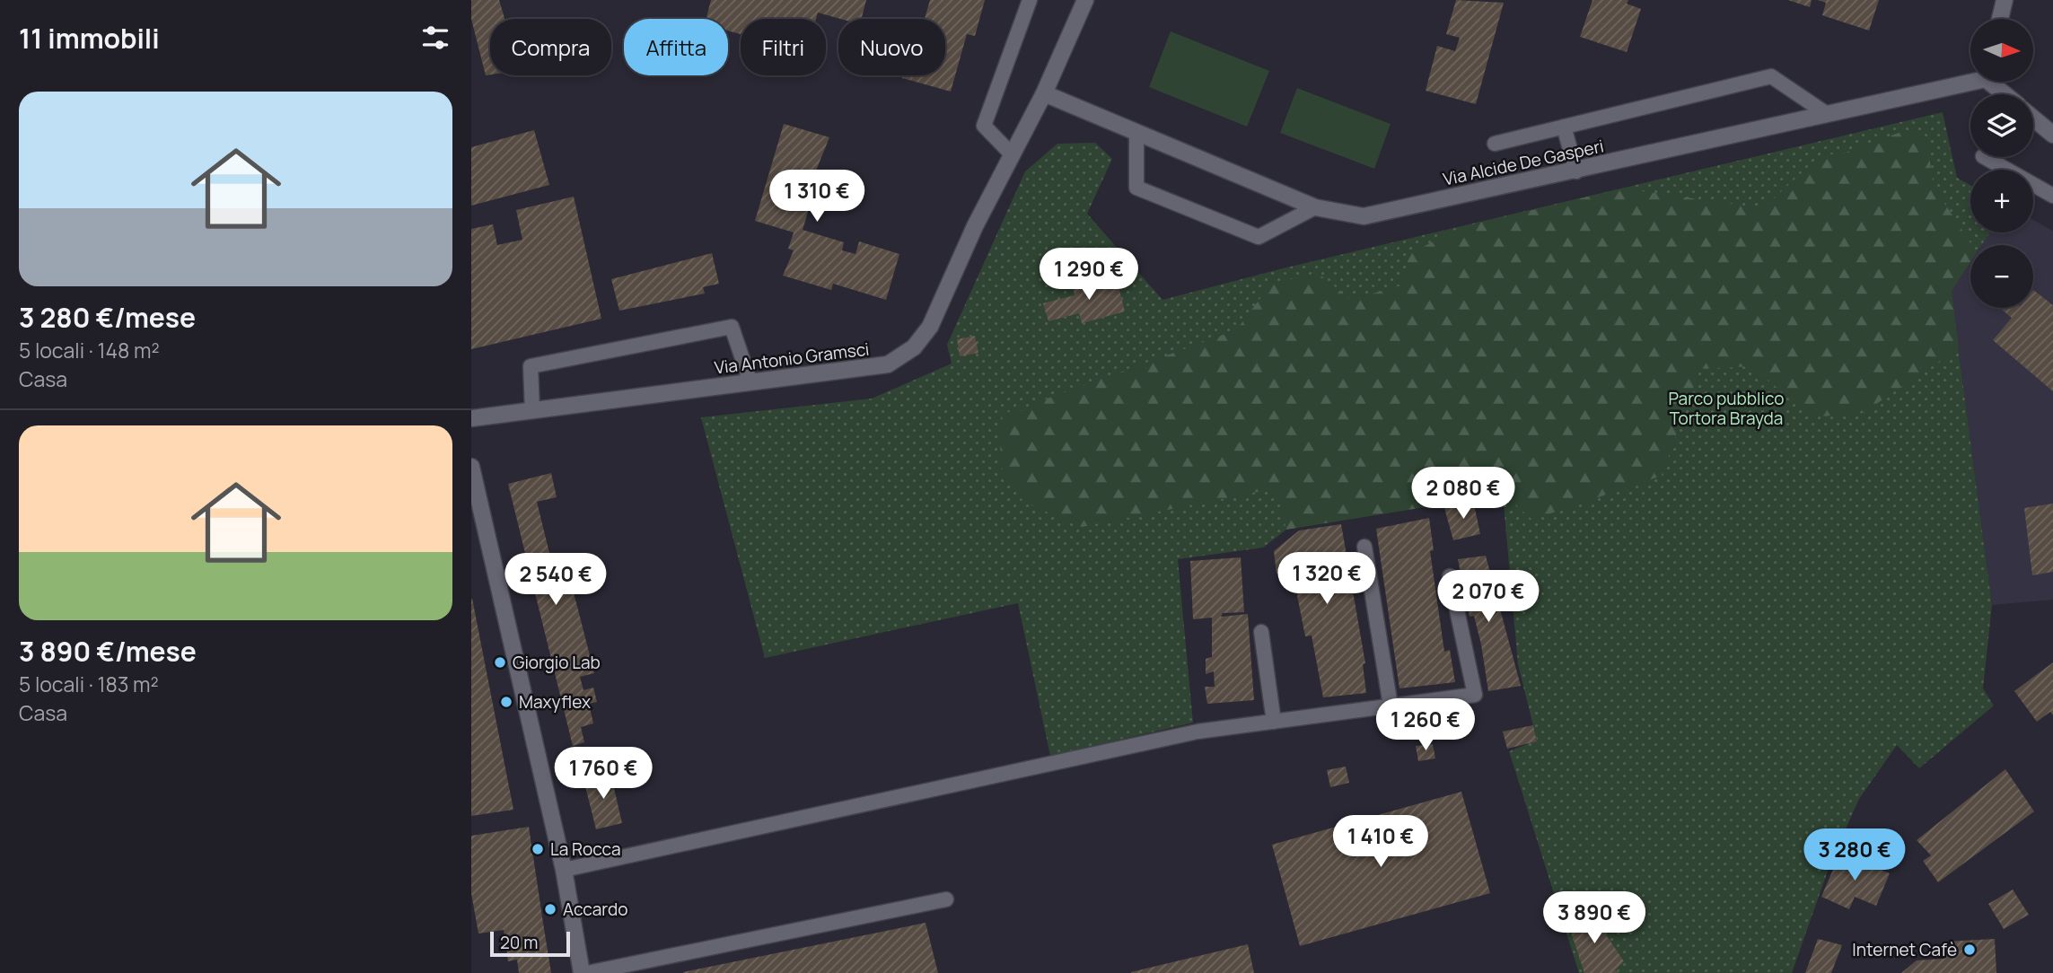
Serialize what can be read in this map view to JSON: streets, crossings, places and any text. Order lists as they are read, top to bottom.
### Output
{
  "streets": {
    "street": ["Via Alcide De Gasperi", "Via Antonio Gramsci"]
  },
  "crossings": [
    ["Via Alcide De Gasperi", "Via Antonio Gramsci"]
  ],
  "parks": ["Parco pubblico Tortora Brayda"],
  "places": [
    "Giorgio Lab",
    "Maxyflex",
    "La Rocca",
    "Accardo",
    "Internet Cafè"
  ],
  "scale_bar": "20 m",
  "north": "right",
  "page": {
    "heading": "11 immobili",
    "map_buttons": ["+", "−"],
    "chip": [
      "Compra",
      "Affitta",
      "Filtri",
      "Nuovo"
    ],
    "list": [
      {
        "name": "3 280 €/mese",
        "note": "5 locali · 148 m² · Casa"
      },
      {
        "name": "3 890 €/mese",
        "note": "5 locali · 183 m² · Casa"
      }
    ],
    "price": [
      "1 310 €",
      "1 290 €",
      "2 080 €",
      "1 320 €",
      "2 540 €",
      "2 070 €",
      "1 260 €",
      "1 760 €",
      "1 410 €",
      "3 280 €",
      "3 890 €"
    ],
    "scale": "20 m"
  }
}
